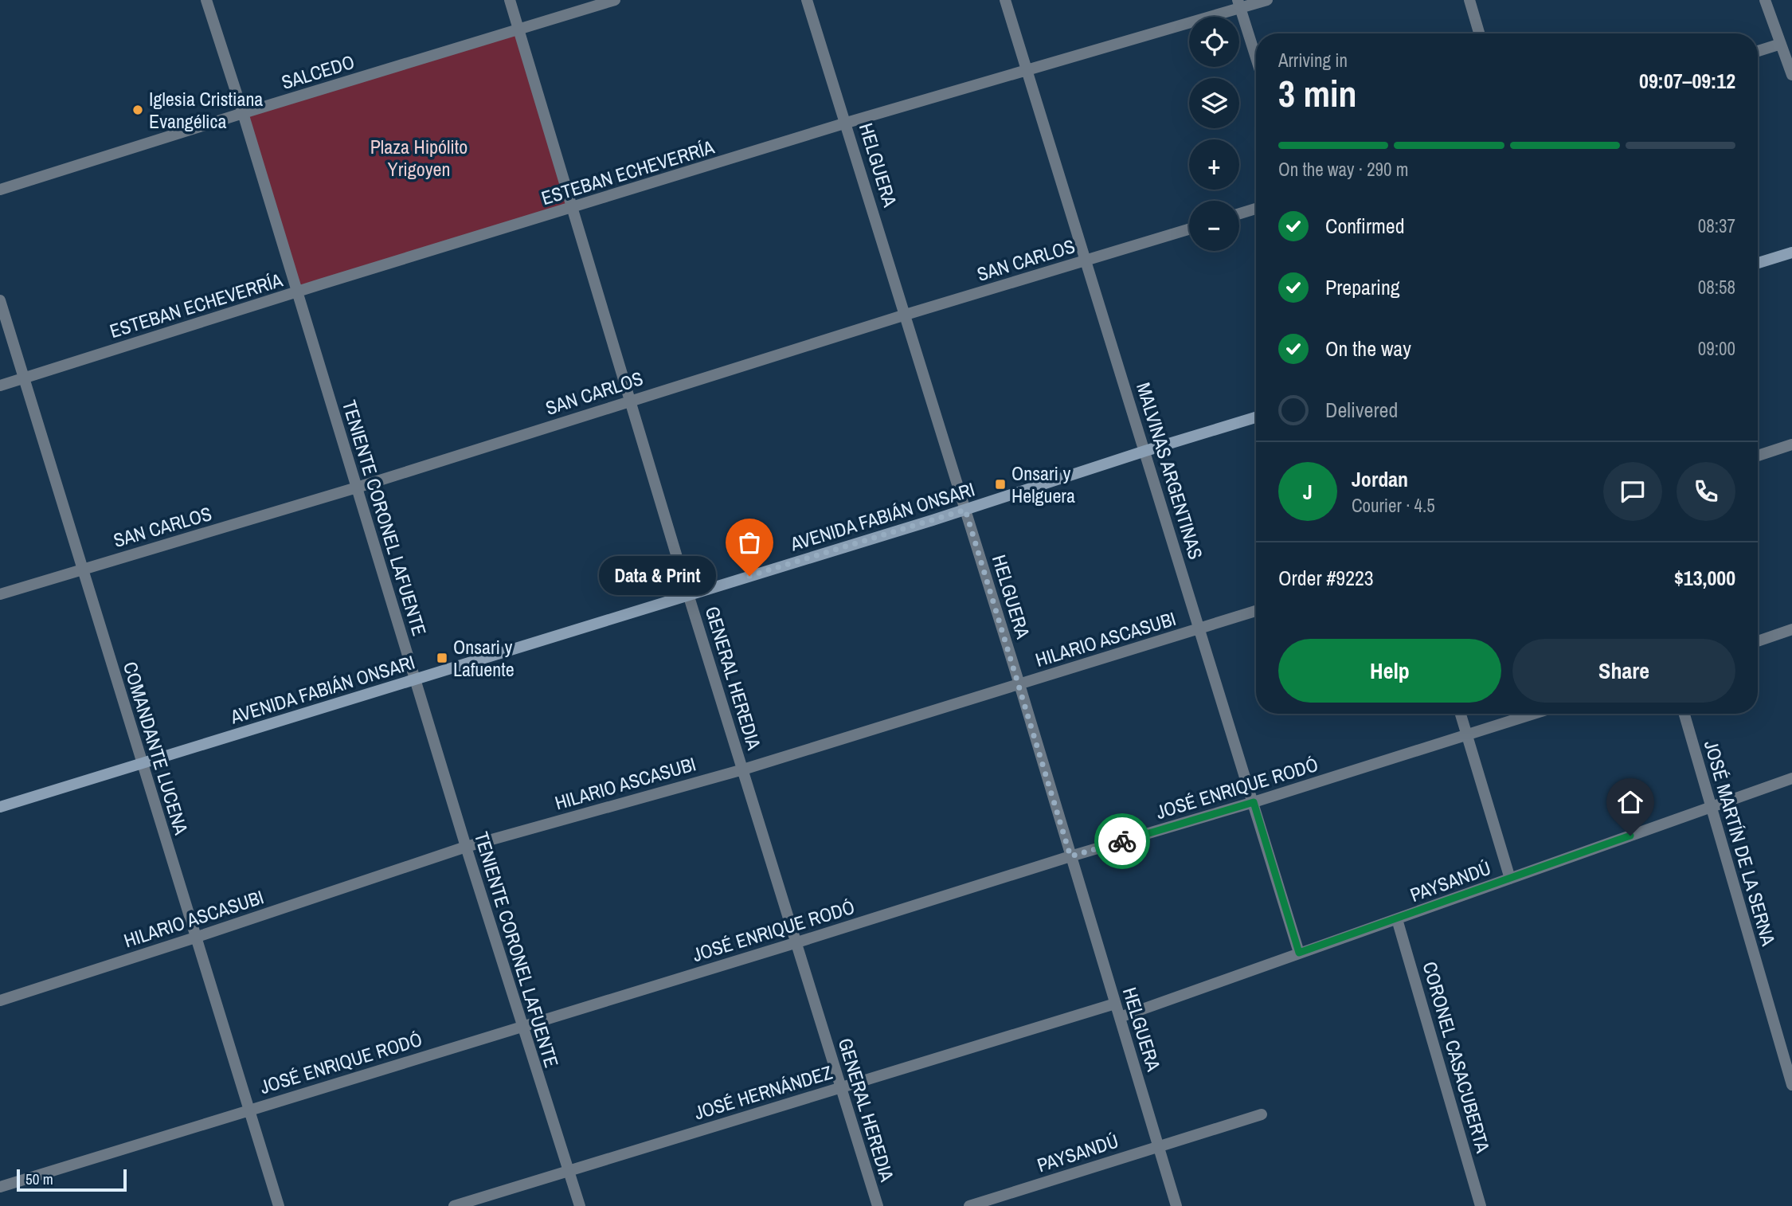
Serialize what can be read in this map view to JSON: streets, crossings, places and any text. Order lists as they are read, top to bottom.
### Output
{
  "streets": {
    "street": [
      "SALCEDO",
      "HELGUERA",
      "ESTEBAN ECHEVERRÍA",
      "SAN CARLOS",
      "MALVINAS ARGENTINAS",
      "AVENIDA FABIÁN ONSARI",
      "TENIENTE CORONEL LAFUENTE",
      "HILARIO ASCASUBI",
      "GENERAL HEREDIA",
      "COMANDANTE LUCENA",
      "JOSÉ ENRIQUE RODÓ",
      "JOSÉ MARTÍN DE LA SERNA",
      "PAYSANDÚ",
      "CORONEL CASACUBERTA",
      "JOSÉ HERNÁNDEZ"
    ]
  },
  "crossings": [
    ["SALCEDO", "TENIENTE CORONEL LAFUENTE"],
    ["SALCEDO", "GENERAL HEREDIA"],
    ["HELGUERA", "ESTEBAN ECHEVERRÍA"],
    ["HELGUERA", "SAN CARLOS"],
    ["HELGUERA", "AVENIDA FABIÁN ONSARI"],
    ["HELGUERA", "HILARIO ASCASUBI"],
    ["HELGUERA", "JOSÉ ENRIQUE RODÓ"],
    ["HELGUERA", "PAYSANDÚ"],
    ["HELGUERA", "JOSÉ HERNÁNDEZ"],
    ["ESTEBAN ECHEVERRÍA", "MALVINAS ARGENTINAS"],
    ["ESTEBAN ECHEVERRÍA", "TENIENTE CORONEL LAFUENTE"],
    ["ESTEBAN ECHEVERRÍA", "GENERAL HEREDIA"],
    ["ESTEBAN ECHEVERRÍA", "COMANDANTE LUCENA"],
    ["SAN CARLOS", "MALVINAS ARGENTINAS"],
    ["SAN CARLOS", "TENIENTE CORONEL LAFUENTE"],
    ["SAN CARLOS", "GENERAL HEREDIA"],
    ["SAN CARLOS", "COMANDANTE LUCENA"],
    ["MALVINAS ARGENTINAS", "AVENIDA FABIÁN ONSARI"],
    ["MALVINAS ARGENTINAS", "HILARIO ASCASUBI"],
    ["MALVINAS ARGENTINAS", "JOSÉ ENRIQUE RODÓ"],
    ["MALVINAS ARGENTINAS", "PAYSANDÚ"],
    ["AVENIDA FABIÁN ONSARI", "TENIENTE CORONEL LAFUENTE"],
    ["AVENIDA FABIÁN ONSARI", "GENERAL HEREDIA"],
    ["AVENIDA FABIÁN ONSARI", "COMANDANTE LUCENA"],
    ["TENIENTE CORONEL LAFUENTE", "HILARIO ASCASUBI"],
    ["TENIENTE CORONEL LAFUENTE", "JOSÉ ENRIQUE RODÓ"],
    ["TENIENTE CORONEL LAFUENTE", "JOSÉ HERNÁNDEZ"],
    ["HILARIO ASCASUBI", "GENERAL HEREDIA"],
    ["HILARIO ASCASUBI", "COMANDANTE LUCENA"],
    ["GENERAL HEREDIA", "JOSÉ ENRIQUE RODÓ"],
    ["GENERAL HEREDIA", "JOSÉ HERNÁNDEZ"],
    ["COMANDANTE LUCENA", "JOSÉ ENRIQUE RODÓ"],
    ["JOSÉ MARTÍN DE LA SERNA", "PAYSANDÚ"],
    ["PAYSANDÚ", "CORONEL CASACUBERTA"]
  ],
  "parks": ["Plaza Hipólito Yrigoyen"],
  "places": {
    "other": ["Iglesia Cristiana Evangélica", "Data & Print"],
    "transit": ["Onsari y Helguera", "Onsari y Lafuente"]
  },
  "scale_bar": "50 m",
  "page": {
    "map_buttons": ["+", "−"],
    "heading": ["3 min", "Arriving in", "09:07–09:12"],
    "panel": [
      "Jordan",
      "Courier · 4.5",
      "Order #9223",
      "$13,000"
    ],
    "bar": "On the way · 290 m",
    "list": [
      ["Confirmed", "08:37"],
      ["Preparing", "08:58"],
      ["On the way", "09:00"],
      "Delivered"
    ],
    "round": "J",
    "bubble": "Data & Print",
    "buttons": ["Help", "Share"],
    "scale": "50 m"
  }
}
